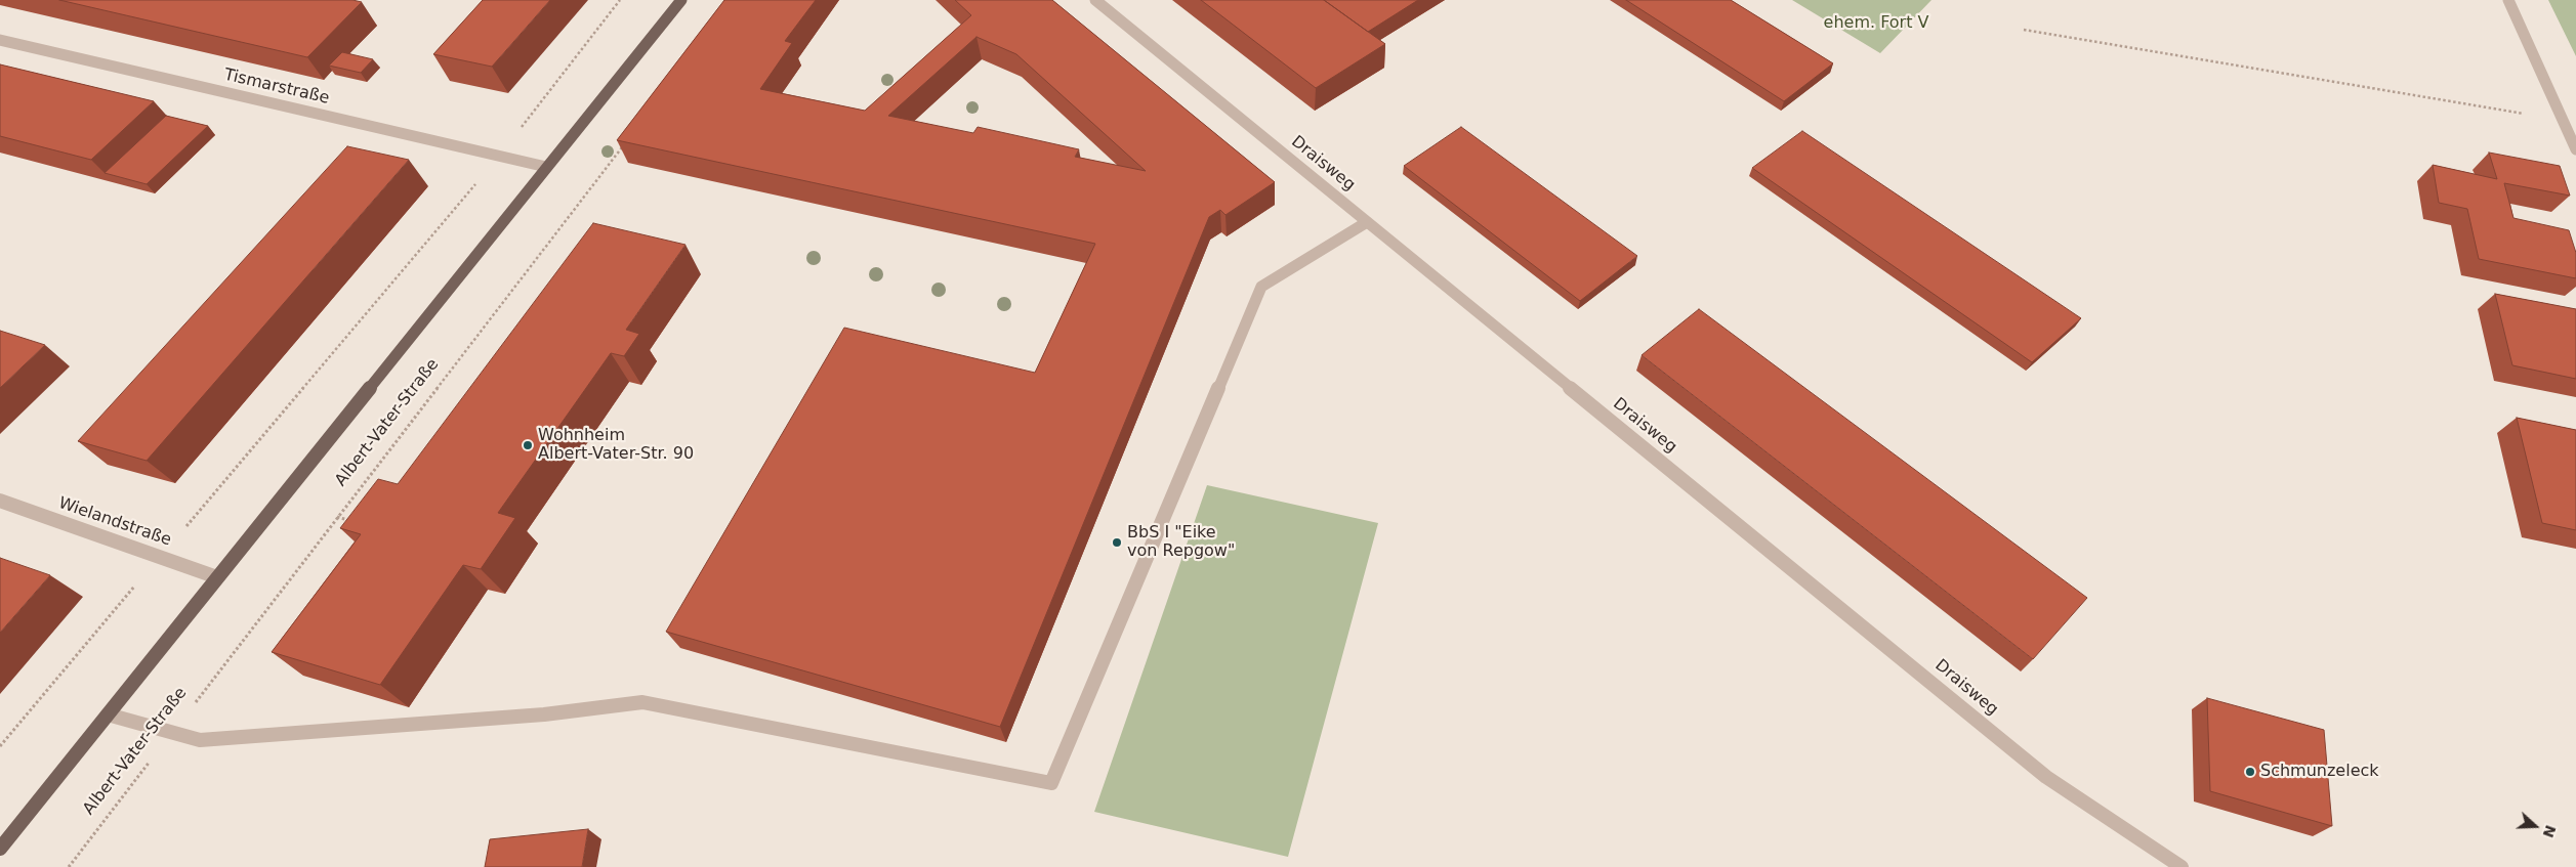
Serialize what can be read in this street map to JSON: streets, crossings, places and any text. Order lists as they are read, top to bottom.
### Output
{
  "streets": {
    "main road": ["Albert-Vater-Straße"],
    "street": ["Tismarstraße", "Draisweg", "Wielandstraße"]
  },
  "crossings": [
    ["Tismarstraße", "Albert-Vater-Straße"],
    ["Albert-Vater-Straße", "Wielandstraße"]
  ],
  "parks": ["ehem. Fort V"],
  "places": ["Wohnheim Albert-Vater-Str. 90", "BbS I \"Eike von Repgow\"", "Schmunzeleck"],
  "north": "right"
}
